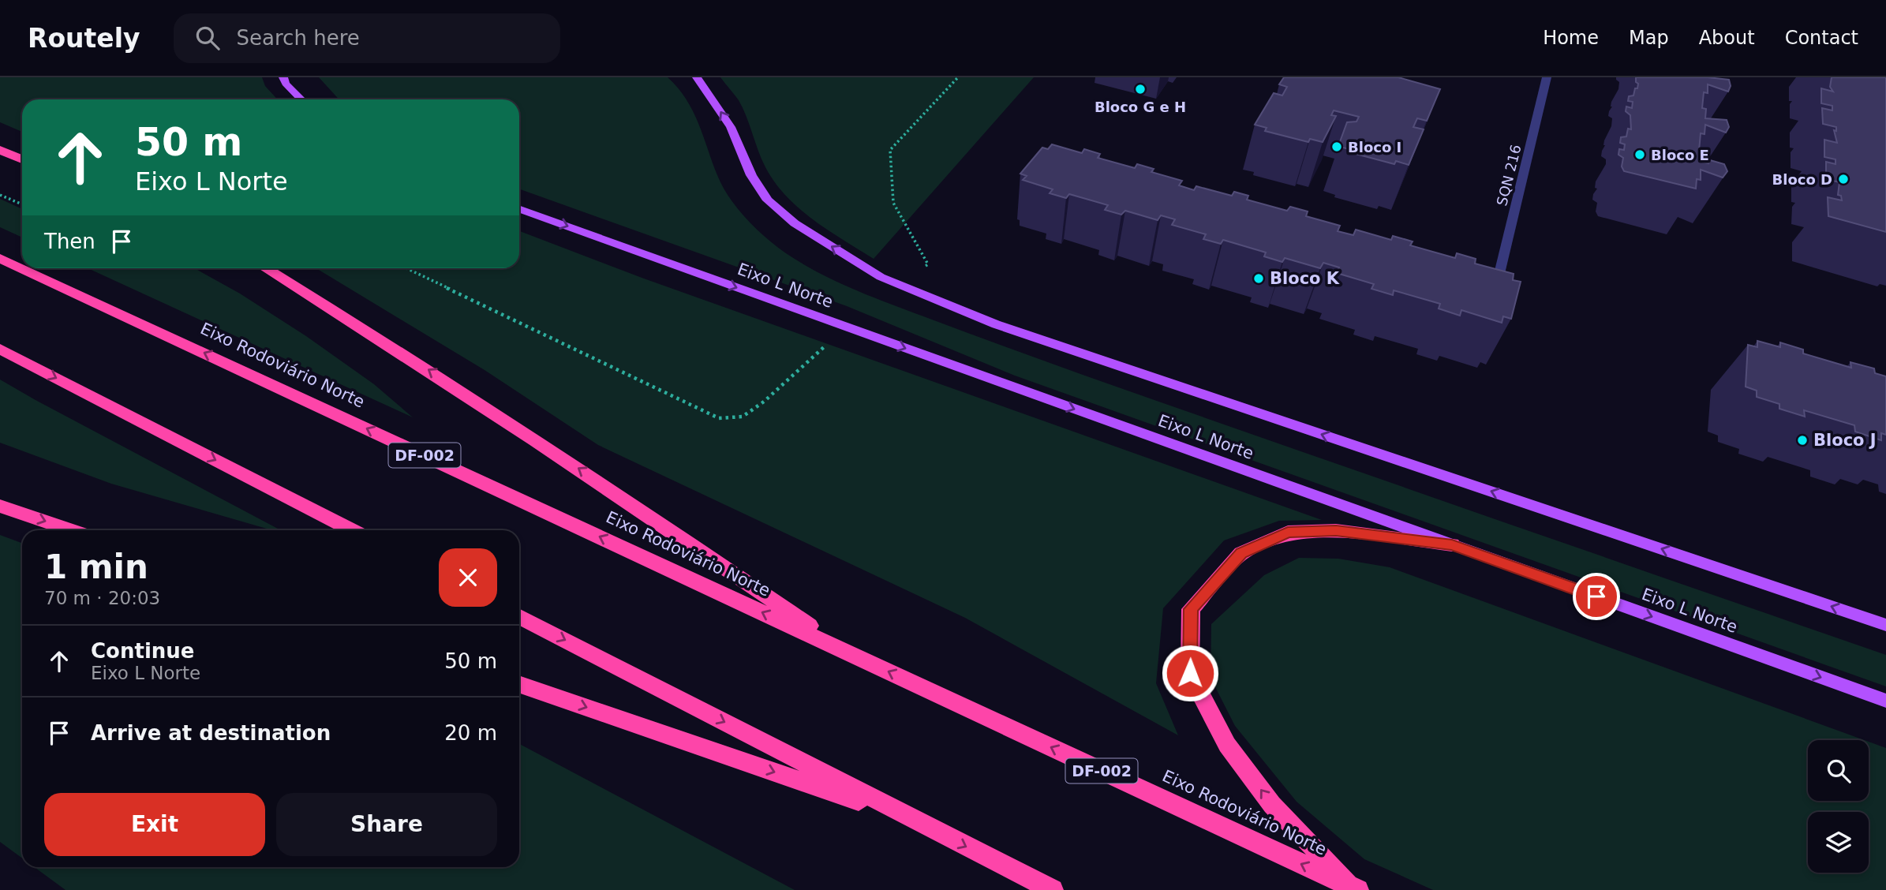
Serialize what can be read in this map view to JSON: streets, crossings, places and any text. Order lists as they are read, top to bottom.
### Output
{
  "streets": {
    "highway": ["Eixo Rodoviário Norte", "DF-002"],
    "main road": ["Eixo L Norte"],
    "street": ["SQN 216"]
  },
  "places": [
    "Bloco G e H",
    "Bloco I",
    "Bloco E",
    "Bloco D",
    "Bloco K",
    "Bloco J"
  ],
  "page": {
    "header": "Routely",
    "search": "Search here",
    "nav": [
      "Home",
      "Map",
      "About",
      "Contact"
    ],
    "turn": ["50 m", "Eixo L Norte"],
    "then": "Then",
    "heading": ["1 min", "70 m · 20:03"],
    "list": [
      {
        "name": "Continue",
        "note": "Eixo L Norte",
        "value": "50 m"
      },
      {
        "name": "Arrive at destination",
        "value": "20 m"
      }
    ],
    "buttons": ["Exit", "Share"]
  }
}
